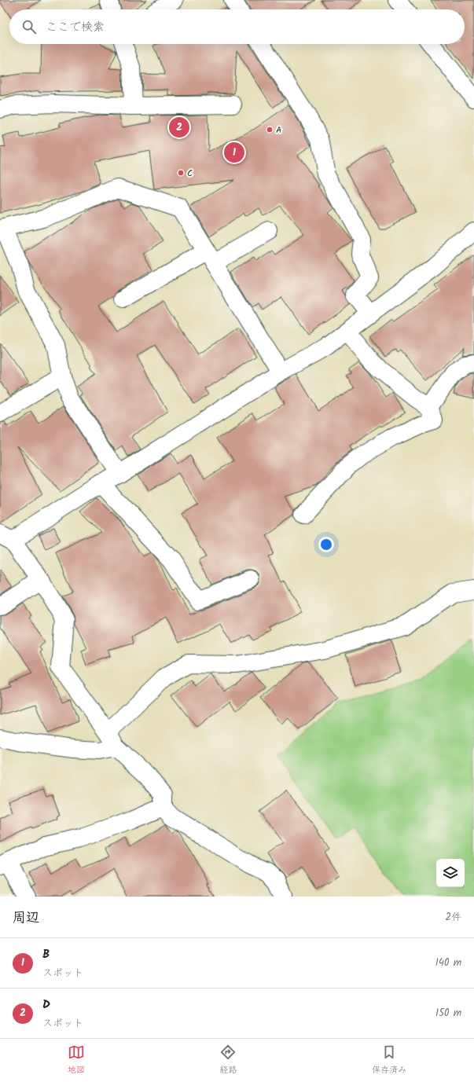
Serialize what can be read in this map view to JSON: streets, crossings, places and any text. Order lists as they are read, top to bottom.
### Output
{
  "places": ["A", "C"],
  "page": {
    "search": "ここで検索",
    "pins": ["2", "1"],
    "heading": ["周辺", "2件"],
    "list": [
      {
        "mark": "1",
        "name": "B",
        "note": "スポット",
        "value": "140 m"
      },
      {
        "mark": "2",
        "name": "D",
        "note": "スポット",
        "value": "150 m"
      }
    ],
    "nav": ["地図", "経路", "保存済み"]
  }
}
